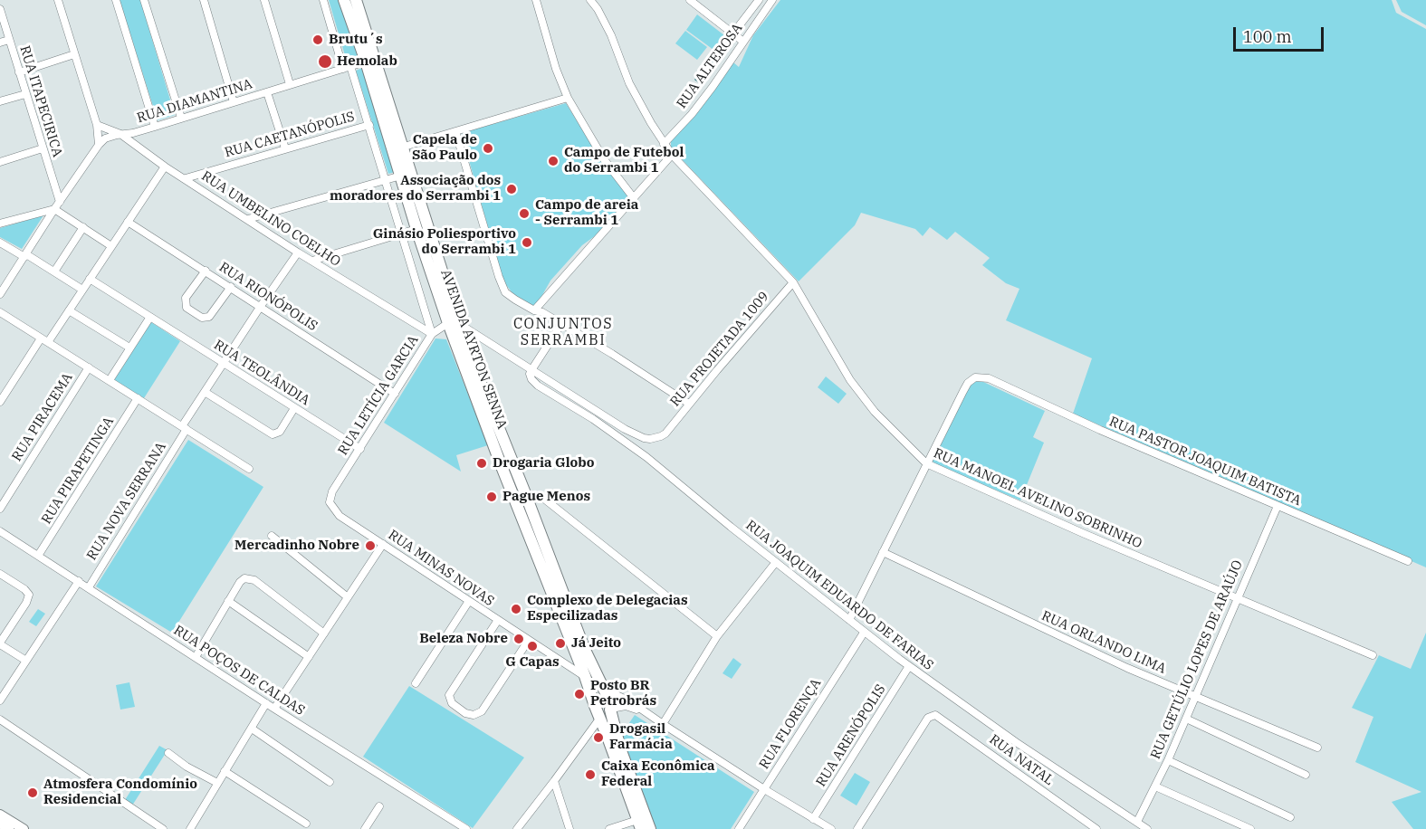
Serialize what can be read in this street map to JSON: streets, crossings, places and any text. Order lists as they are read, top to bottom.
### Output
{
  "streets": {
    "main road": ["AVENIDA AYRTON SENNA"],
    "street": [
      "RUA ALTEROSA",
      "RUA ITAPECIRICA",
      "RUA DIAMANTINA",
      "RUA CAETANÓPOLIS",
      "RUA UMBELINO COELHO",
      "RUA RIONÓPOLIS",
      "RUA PROJETADA 1009",
      "RUA TEOLÂNDIA",
      "RUA LETÍCIA GARCIA",
      "RUA PIRACEMA",
      "RUA PASTOR JOAQUIM BATISTA",
      "RUA PIRAPETINGA",
      "RUA MANOEL AVELINO SOBRINHO",
      "RUA NOVA SERRANA",
      "RUA MINAS NOVAS",
      "RUA JOAQUIM EDUARDO DE FARIAS",
      "RUA ORLANDO LIMA",
      "RUA GETÚLIO LOPES DE ARAÚJO",
      "RUA POÇOS DE CALDAS",
      "RUA FLORENÇA",
      "RUA ARENÓPOLIS",
      "RUA NATAL"
    ]
  },
  "crossings": [
    ["RUA ALTEROSA", "RUA MANOEL AVELINO SOBRINHO"],
    ["RUA ITAPECIRICA", "RUA DIAMANTINA"],
    ["RUA DIAMANTINA", "RUA UMBELINO COELHO"],
    ["RUA DIAMANTINA", "AVENIDA AYRTON SENNA"],
    ["RUA CAETANÓPOLIS", "RUA UMBELINO COELHO"],
    ["RUA UMBELINO COELHO", "RUA LETÍCIA GARCIA"],
    ["RUA UMBELINO COELHO", "RUA NOVA SERRANA"],
    ["RUA RIONÓPOLIS", "RUA LETÍCIA GARCIA"],
    ["RUA RIONÓPOLIS", "RUA NOVA SERRANA"],
    ["AVENIDA AYRTON SENNA", "RUA LETÍCIA GARCIA"],
    ["AVENIDA AYRTON SENNA", "RUA MINAS NOVAS"],
    ["AVENIDA AYRTON SENNA", "RUA JOAQUIM EDUARDO DE FARIAS"],
    ["RUA PROJETADA 1009", "RUA MANOEL AVELINO SOBRINHO"],
    ["RUA PROJETADA 1009", "RUA JOAQUIM EDUARDO DE FARIAS"],
    ["RUA TEOLÂNDIA", "RUA LETÍCIA GARCIA"],
    ["RUA TEOLÂNDIA", "RUA NOVA SERRANA"],
    ["RUA LETÍCIA GARCIA", "RUA MINAS NOVAS"],
    ["RUA LETÍCIA GARCIA", "RUA JOAQUIM EDUARDO DE FARIAS"],
    ["RUA PASTOR JOAQUIM BATISTA", "RUA MANOEL AVELINO SOBRINHO"],
    ["RUA PASTOR JOAQUIM BATISTA", "RUA GETÚLIO LOPES DE ARAÚJO"],
    ["RUA PIRAPETINGA", "RUA POÇOS DE CALDAS"],
    ["RUA MANOEL AVELINO SOBRINHO", "RUA GETÚLIO LOPES DE ARAÚJO"],
    ["RUA NOVA SERRANA", "RUA POÇOS DE CALDAS"],
    ["RUA JOAQUIM EDUARDO DE FARIAS", "RUA GETÚLIO LOPES DE ARAÚJO"],
    ["RUA JOAQUIM EDUARDO DE FARIAS", "RUA FLORENÇA"],
    ["RUA JOAQUIM EDUARDO DE FARIAS", "RUA ARENÓPOLIS"],
    ["RUA ORLANDO LIMA", "RUA GETÚLIO LOPES DE ARAÚJO"]
  ],
  "districts": ["CONJUNTOS SERRAMBI"],
  "places": [
    "Brutu´s",
    "Hemolab",
    "Capela de São Paulo",
    "Campo de Futebol do Serrambi 1",
    "Associação dos moradores do Serrambi 1",
    "Campo de areia - Serrambi 1",
    "Ginásio Poliesportivo do Serrambi 1",
    "Drogaria Globo",
    "Pague Menos",
    "Mercadinho Nobre",
    "Complexo de Delegacias Especilizadas",
    "Beleza Nobre",
    "Já Jeito",
    "G Capas",
    "Posto BR Petrobrás",
    "Drogasil Farmácia",
    "Caixa Econômica Federal",
    "Atmosfera Condomínio Residencial"
  ],
  "scale_bar": "100 m"
}
